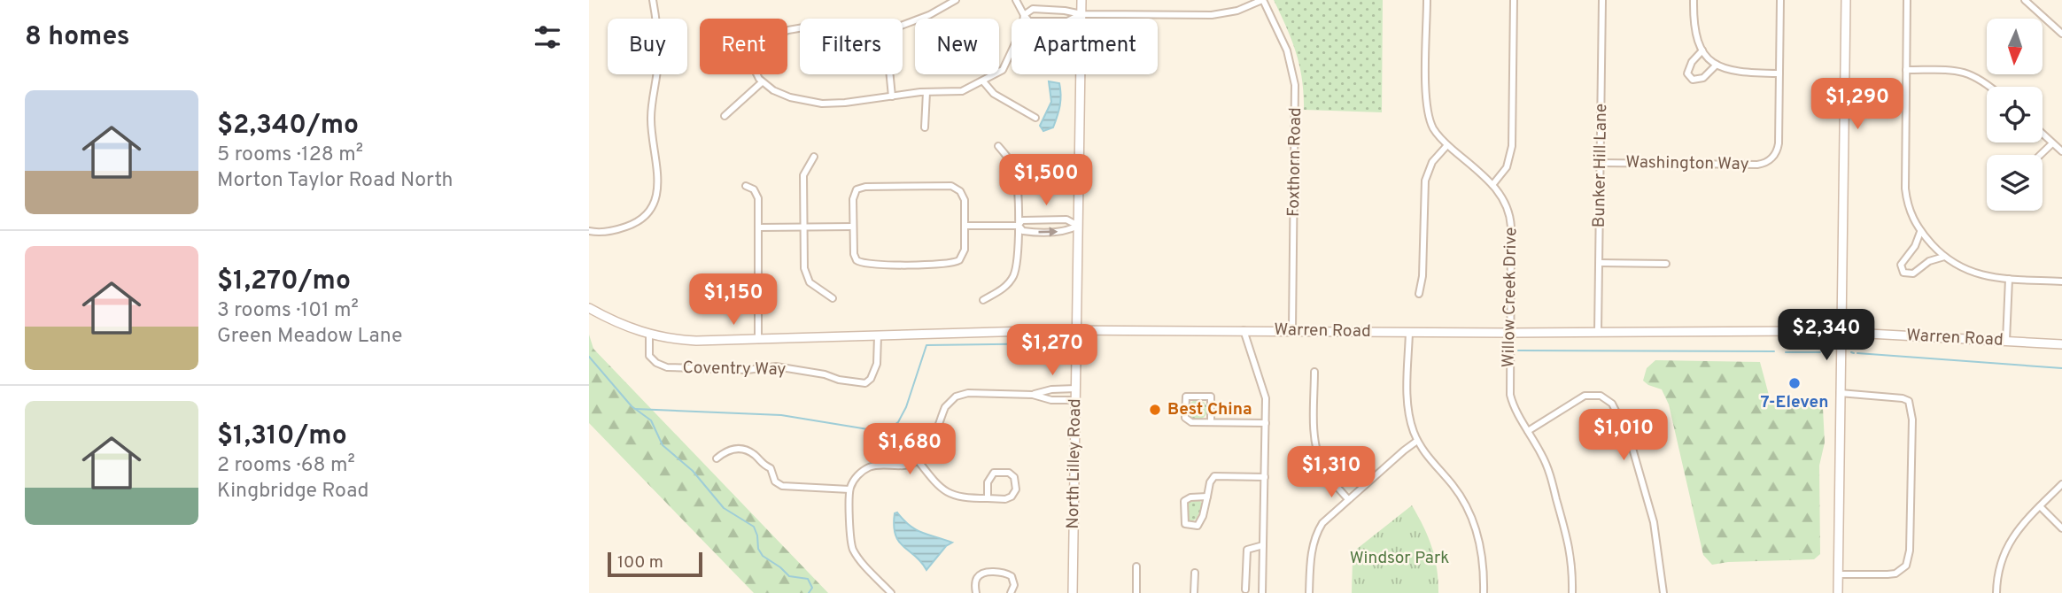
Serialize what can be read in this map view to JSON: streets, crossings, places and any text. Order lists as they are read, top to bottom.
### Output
{
  "streets": {
    "main road": ["Warren Road", "North Lilley Road"],
    "street": [
      "Foxthorn Road",
      "Washington Way",
      "Bunker Hill Lane",
      "Willow Creek Drive",
      "Coventry Way"
    ]
  },
  "crossings": [
    ["Foxthorn Road", "Warren Road"],
    ["Washington Way", "Bunker Hill Lane"],
    ["Bunker Hill Lane", "Warren Road"],
    ["Willow Creek Drive", "Warren Road"],
    ["Warren Road", "Coventry Way"],
    ["Warren Road", "North Lilley Road"]
  ],
  "parks": ["Windsor Park"],
  "places": ["7-Eleven", "Best China"],
  "scale_bar": "100 m",
  "north": "bottom",
  "page": {
    "heading": "8 homes",
    "chip": [
      "Buy",
      "Rent",
      "Filters",
      "New",
      "Apartment"
    ],
    "list": [
      {
        "name": "$2,340/mo",
        "note": "5 rooms · 128 m² · Morton Taylor Road North"
      },
      {
        "name": "$1,270/mo",
        "note": "3 rooms · 101 m² · Green Meadow Lane"
      },
      {
        "name": "$1,310/mo",
        "note": "2 rooms · 68 m² · Kingbridge Road"
      }
    ],
    "price": [
      "$1,290",
      "$1,500",
      "$1,150",
      "$2,340",
      "$1,270",
      "$1,010",
      "$1,680",
      "$1,310"
    ],
    "scale": "100 m"
  }
}
